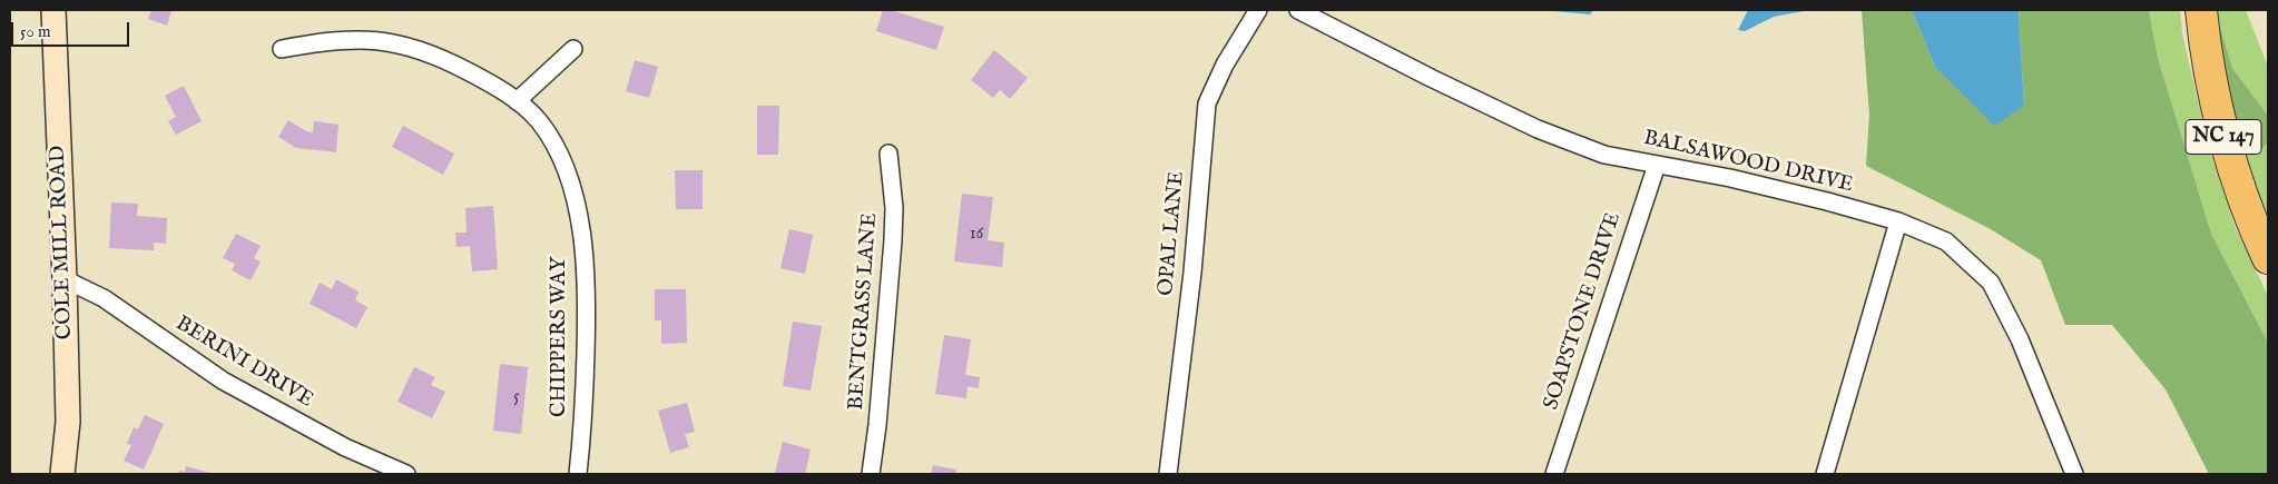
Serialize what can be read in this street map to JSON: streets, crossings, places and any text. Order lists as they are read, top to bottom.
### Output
{
  "streets": {
    "highway": ["NC 147"],
    "street": [
      "BALSAWOOD DRIVE",
      "OPAL LANE",
      "COLE MILL ROAD",
      "BENTGRASS LANE",
      "SOAPSTONE DRIVE",
      "CHIPPERS WAY",
      "BERINI DRIVE"
    ]
  },
  "crossings": [
    ["BALSAWOOD DRIVE", "SOAPSTONE DRIVE"],
    ["COLE MILL ROAD", "BERINI DRIVE"]
  ],
  "house_numbers": ["16", "5"],
  "scale_bar": "50 m"
}
